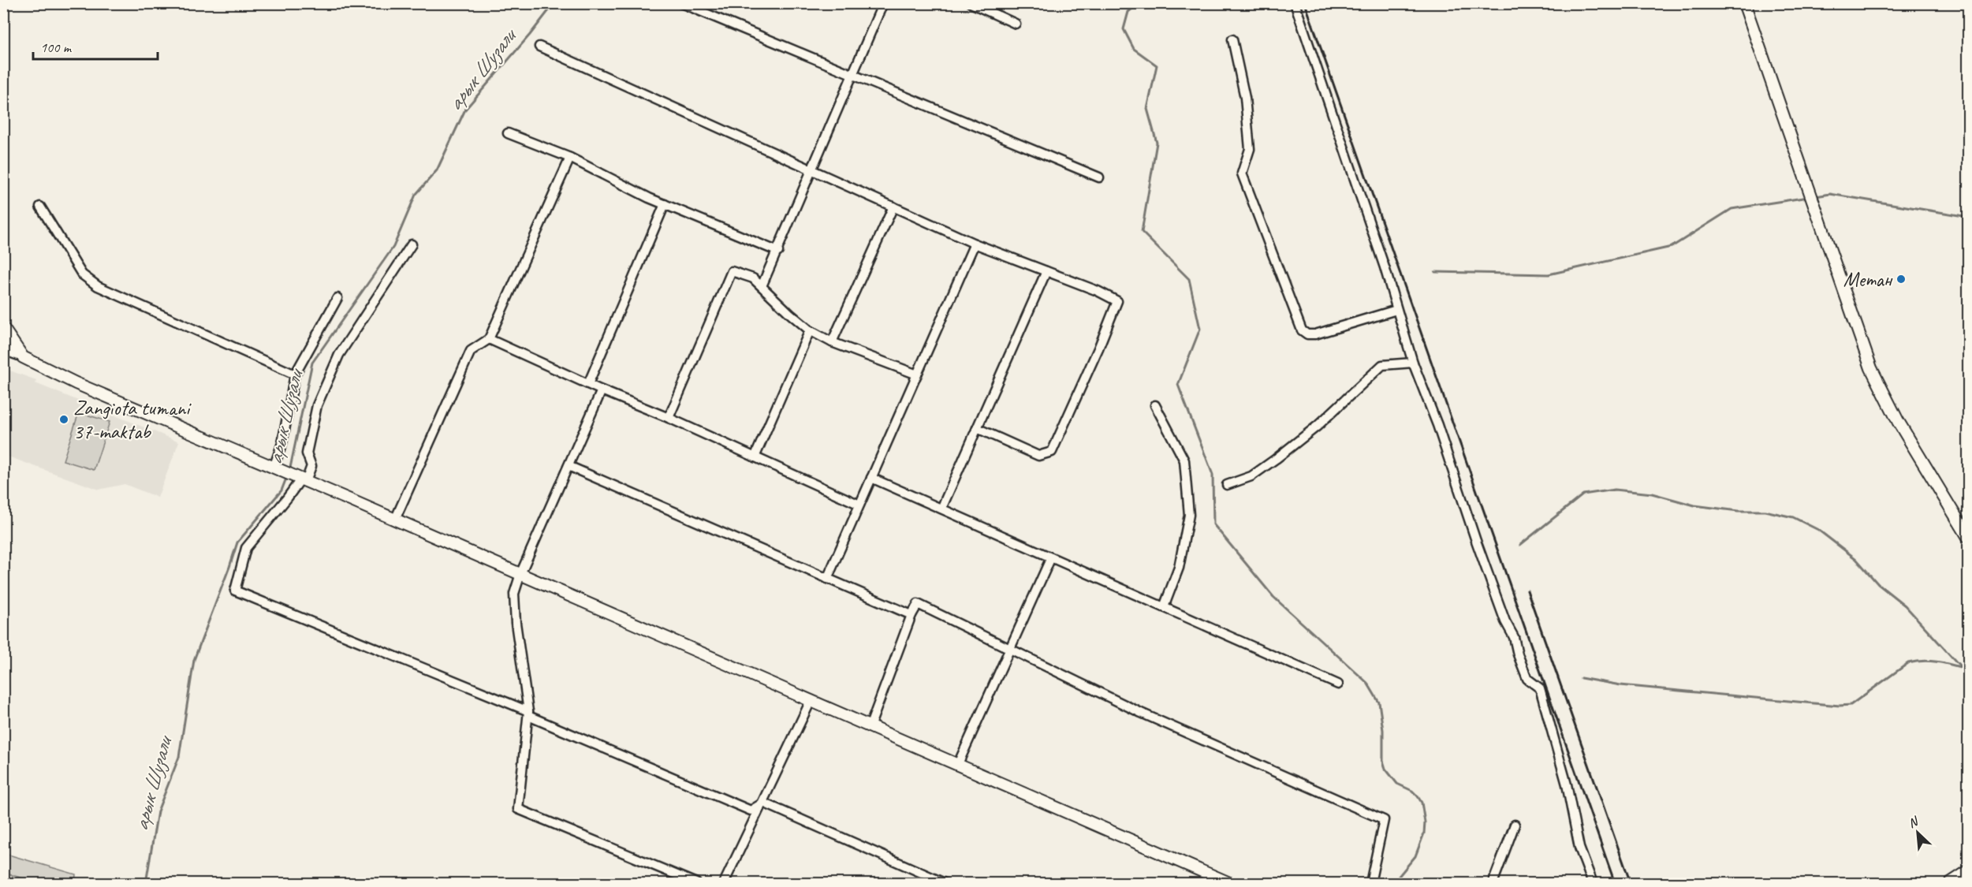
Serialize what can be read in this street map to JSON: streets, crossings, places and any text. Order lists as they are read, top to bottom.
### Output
{
  "water": ["арык Шузали"],
  "places": ["Метан", "Zangiota tumani 37-maktab"],
  "scale_bar": "100 m",
  "north": "top left"
}
